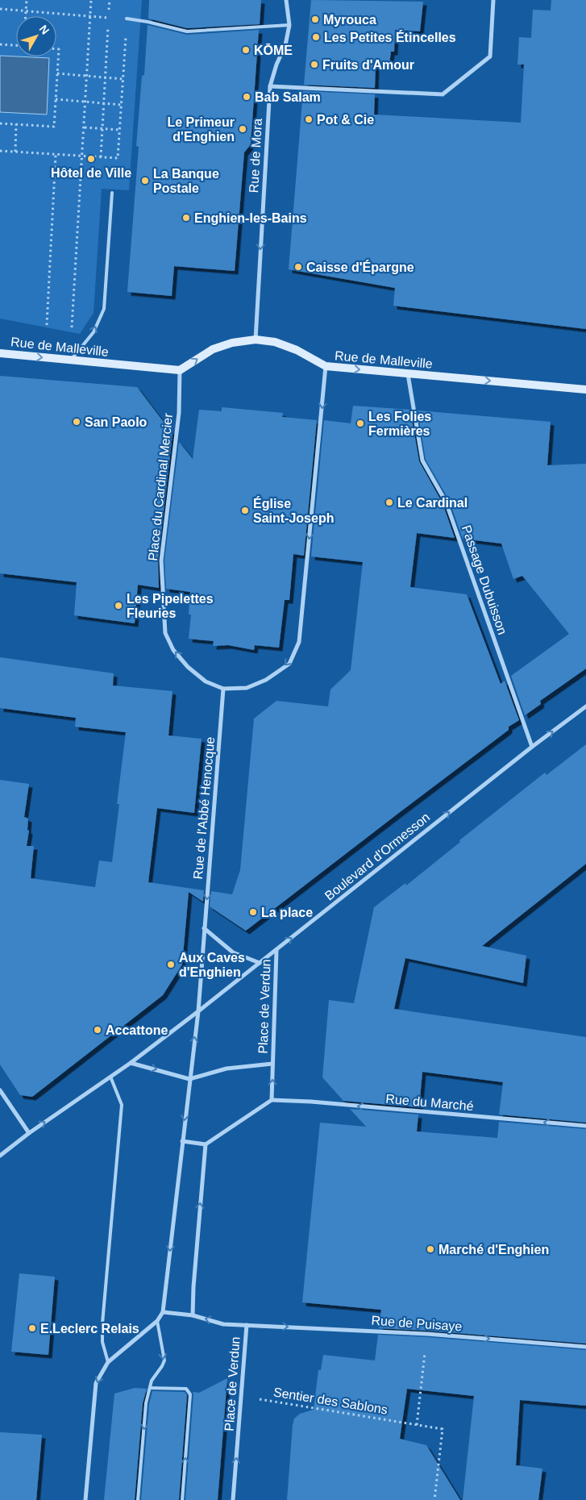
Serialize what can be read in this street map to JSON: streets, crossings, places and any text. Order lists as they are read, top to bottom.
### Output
{
  "streets": {
    "main road": ["Rue de Malleville"],
    "street": [
      "Rue de Mora",
      "Place du Cardinal Mercier",
      "Passage Dubuisson",
      "Rue de l'Abbé Henocque",
      "Boulevard d'Ormesson",
      "Place de Verdun",
      "Rue du Marché",
      "Rue de Puisaye"
    ],
    "path": ["Sentier des Sablons"]
  },
  "crossings": [
    ["Rue de Mora", "Rue de Malleville"],
    ["Rue de Malleville", "Place du Cardinal Mercier"],
    ["Rue de Malleville", "Passage Dubuisson"],
    ["Place du Cardinal Mercier", "Rue de l'Abbé Henocque"],
    ["Passage Dubuisson", "Boulevard d'Ormesson"],
    ["Rue de l'Abbé Henocque", "Boulevard d'Ormesson"],
    ["Boulevard d'Ormesson", "Place de Verdun"],
    ["Place de Verdun", "Rue du Marché"],
    ["Place de Verdun", "Rue de Puisaye"],
    ["Place de Verdun", "Sentier des Sablons"]
  ],
  "one_way": [
    "Rue de Mora",
    "Rue de Malleville",
    "Rue de l'Abbé Henocque",
    "Boulevard d'Ormesson",
    "Rue du Marché",
    "Rue de Puisaye"
  ],
  "places": [
    "Myrouca",
    "Les Petites Étincelles",
    "KŌME",
    "Fruits d'Amour",
    "Bab Salam",
    "Pot & Cie",
    "Le Primeur d'Enghien",
    "Hôtel de Ville",
    "La Banque Postale",
    "Enghien-les-Bains",
    "Caisse d'Épargne",
    "San Paolo",
    "Les Folies Fermières",
    "Le Cardinal",
    "Église Saint-Joseph",
    "Les Pipelettes Fleuries",
    "La place",
    "Aux Caves d'Enghien",
    "Accattone",
    "Marché d'Enghien",
    "E.Leclerc Relais"
  ],
  "north": "top right"
}
